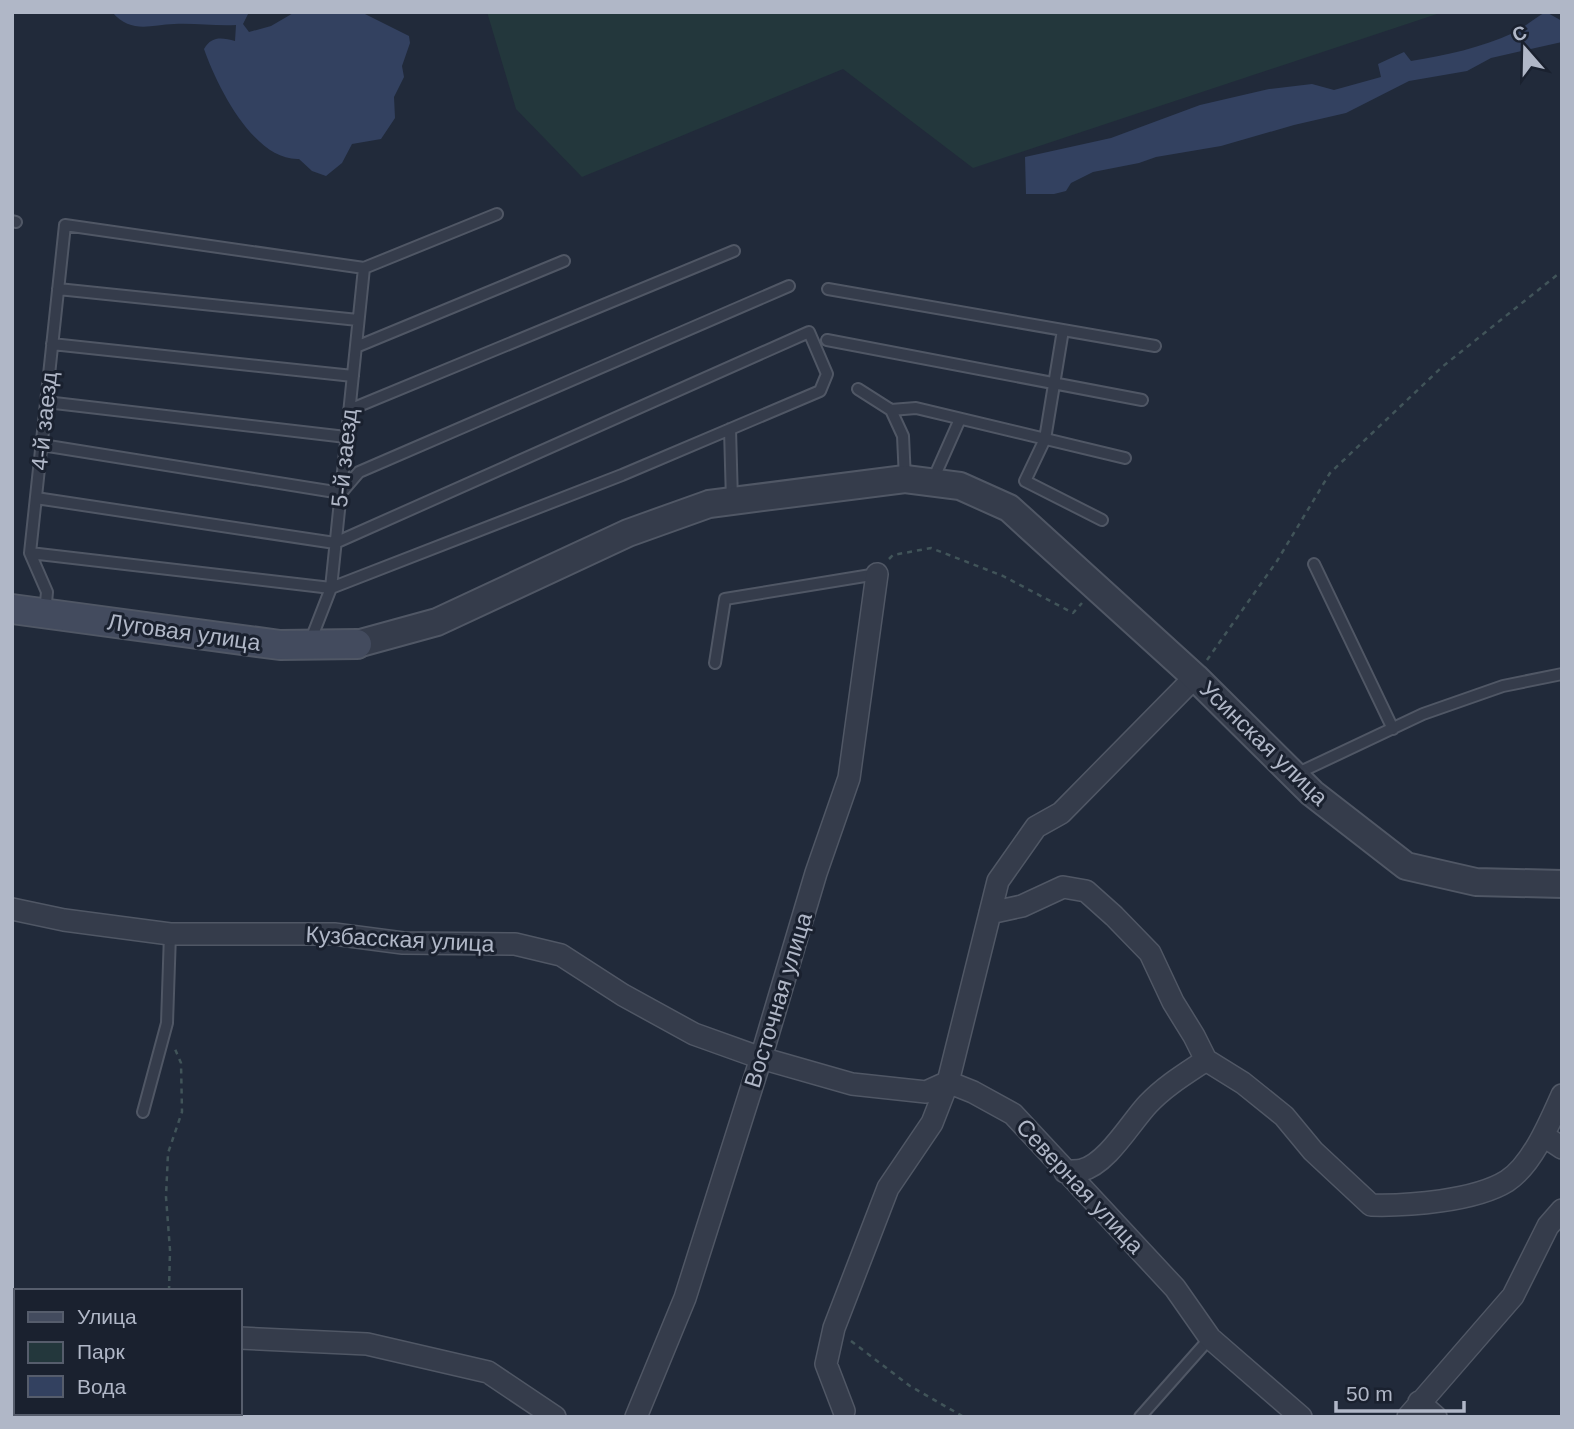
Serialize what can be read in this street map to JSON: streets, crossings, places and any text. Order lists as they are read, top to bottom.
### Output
{
  "streets": {
    "main road": ["Луговая улица"],
    "street": [
      "Усинская улица",
      "Кузбасская улица",
      "Восточная улица",
      "Северная улица"
    ],
    "lane": ["4-й заезд", "5-й заезд"]
  },
  "crossings": [
    ["4-й заезд", "5-й заезд"],
    ["4-й заезд", "Луговая улица"],
    ["5-й заезд", "Луговая улица"],
    ["Луговая улица", "Усинская улица"],
    ["Кузбасская улица", "Восточная улица"],
    ["Кузбасская улица", "Северная улица"]
  ],
  "legend": ["Улица", "Парк", "Вода"],
  "scale_bar": "50 m",
  "north": "top"
}
